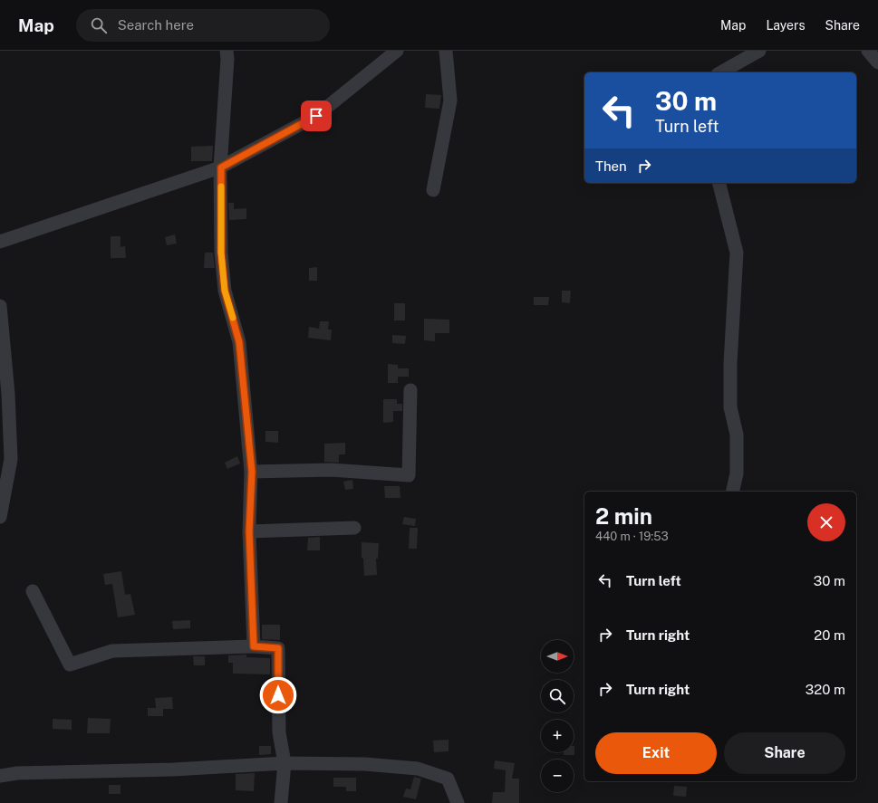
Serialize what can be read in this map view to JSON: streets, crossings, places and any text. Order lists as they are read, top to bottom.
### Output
{
  "north": "right",
  "page": {
    "header": "Map",
    "search": "Search here",
    "nav": ["Map", "Layers", "Share"],
    "turn": ["30 m", "Turn left"],
    "then": "Then",
    "heading": ["2 min", "440 m · 19:53"],
    "list": [
      {
        "name": "Turn left",
        "value": "30 m"
      },
      {
        "name": "Turn right",
        "value": "20 m"
      },
      {
        "name": "Turn right",
        "value": "320 m"
      }
    ],
    "map_buttons": ["+", "−"],
    "buttons": ["Exit", "Share"]
  }
}
